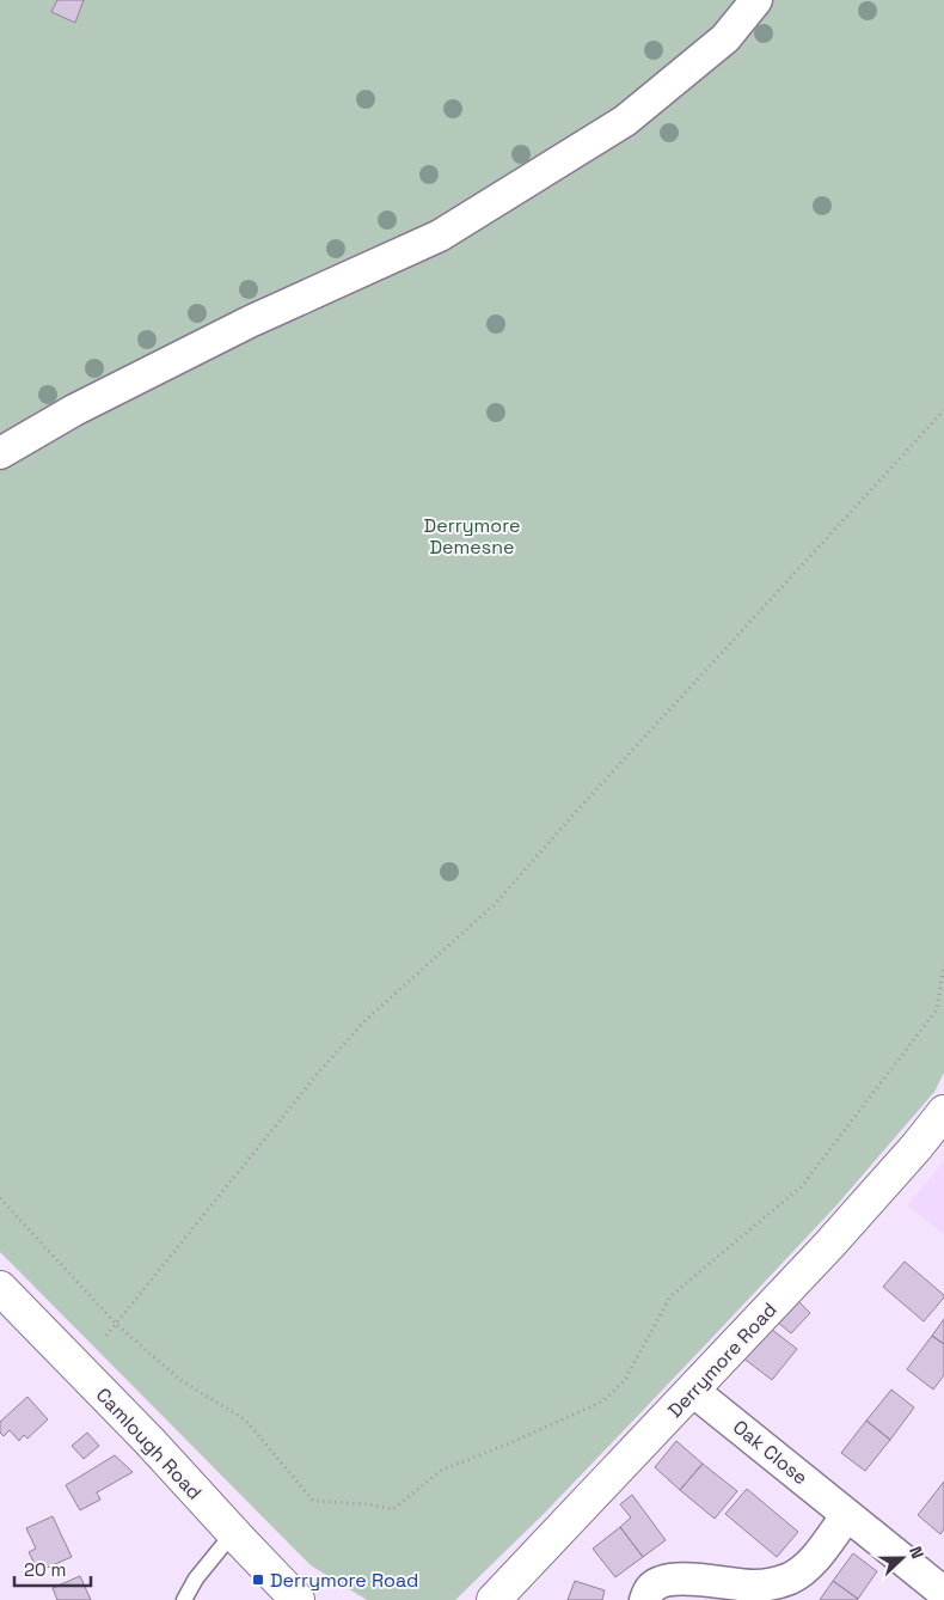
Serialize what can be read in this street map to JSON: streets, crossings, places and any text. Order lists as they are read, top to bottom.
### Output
{
  "streets": {
    "main road": ["Derrymore Road", "Camlough Road"],
    "street": ["Oak Close"]
  },
  "crossings": [
    ["Derrymore Road", "Oak Close"]
  ],
  "parks": ["Derrymore Demesne"],
  "places": {
    "transit": ["Derrymore Road"]
  },
  "scale_bar": "20 m",
  "north": "right"
}
